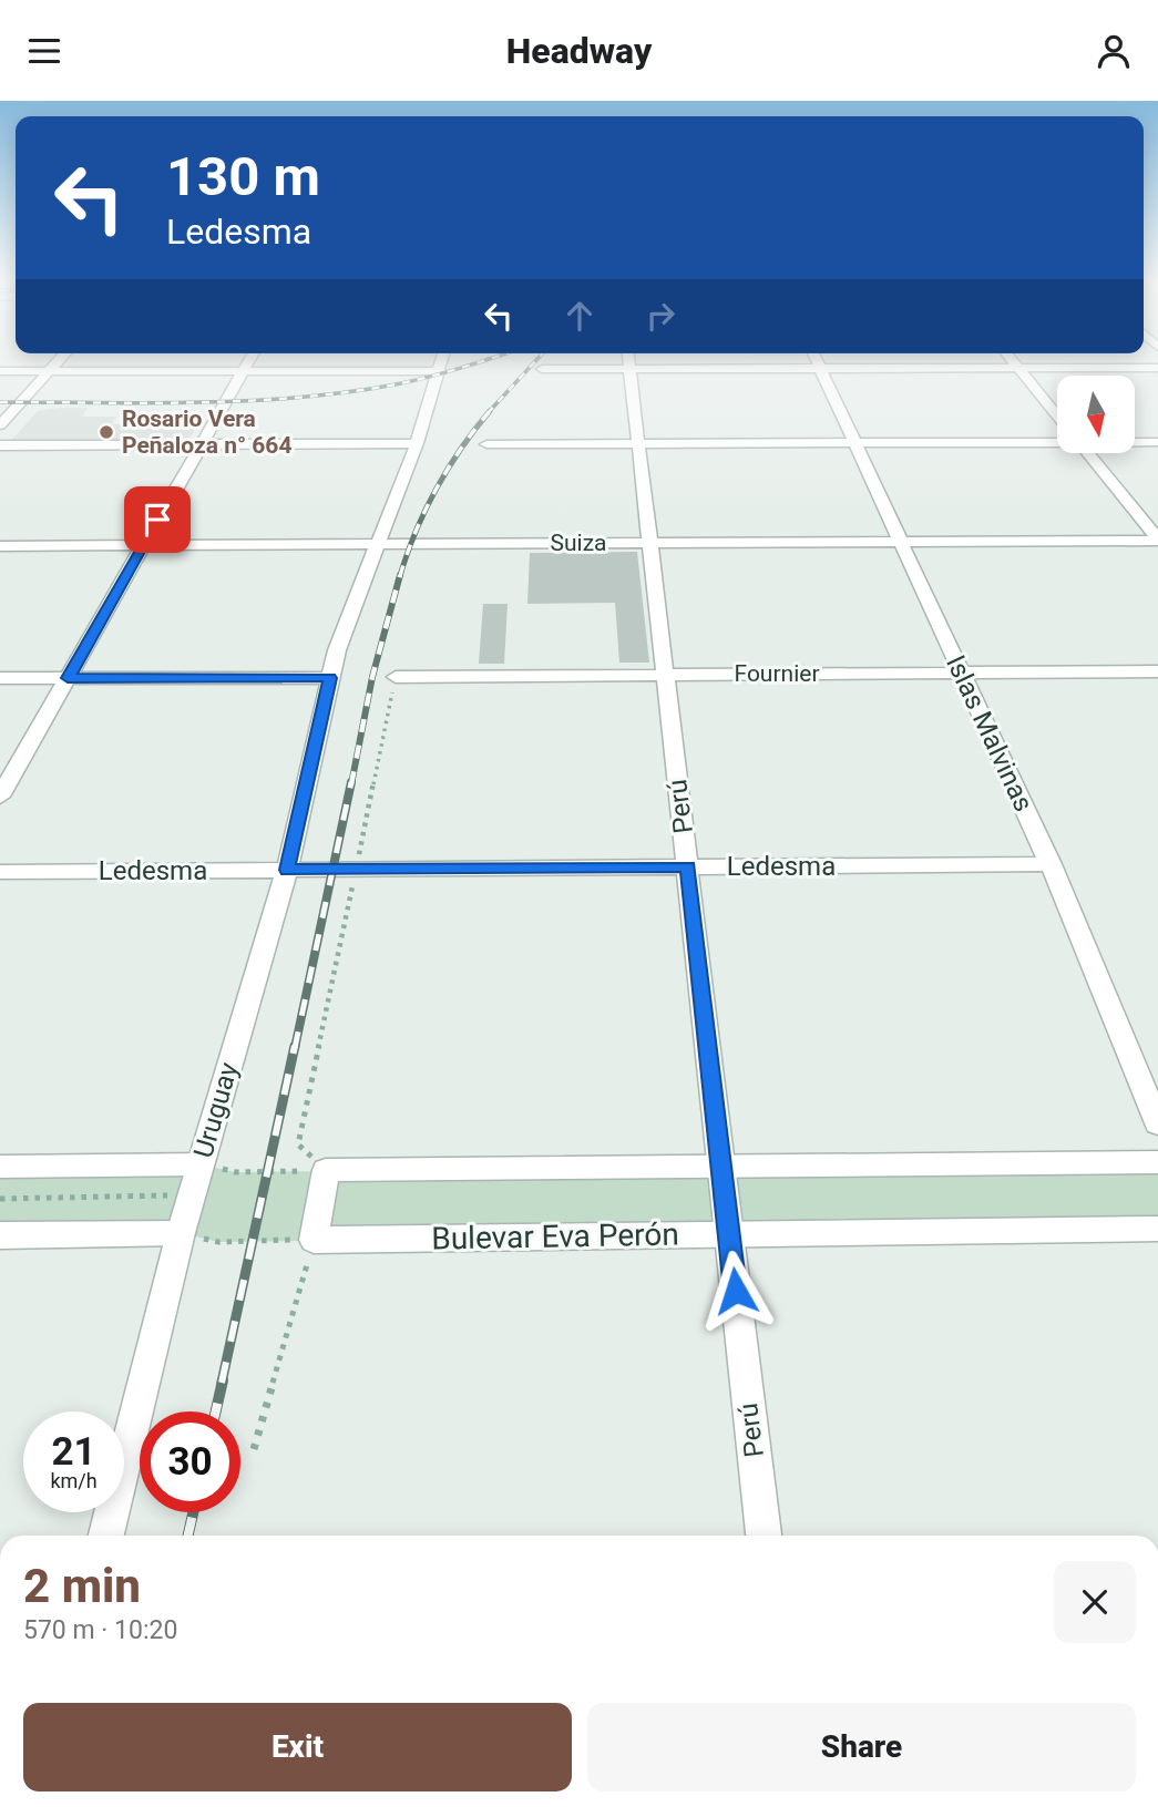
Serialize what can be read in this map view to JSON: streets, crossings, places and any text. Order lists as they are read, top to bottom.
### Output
{
  "streets": {
    "street": [
      "Suiza",
      "Fournier",
      "Islas Malvinas",
      "Perú",
      "Ledesma",
      "Uruguay",
      "Bulevar Eva Perón"
    ]
  },
  "crossings": [
    ["Suiza", "Islas Malvinas"],
    ["Suiza", "Perú"],
    ["Suiza", "Uruguay"],
    ["Fournier", "Islas Malvinas"],
    ["Fournier", "Perú"],
    ["Islas Malvinas", "Ledesma"],
    ["Perú", "Ledesma"],
    ["Perú", "Bulevar Eva Perón"],
    ["Ledesma", "Uruguay"]
  ],
  "places": ["Rosario Vera Peñaloza n° 664"],
  "north": "bottom",
  "page": {
    "header": "Headway",
    "turn": ["130 m", "Ledesma"],
    "speed": "21 km/h",
    "limit": "30",
    "heading": ["2 min", "570 m · 10:20"],
    "buttons": ["Exit", "Share"]
  }
}
